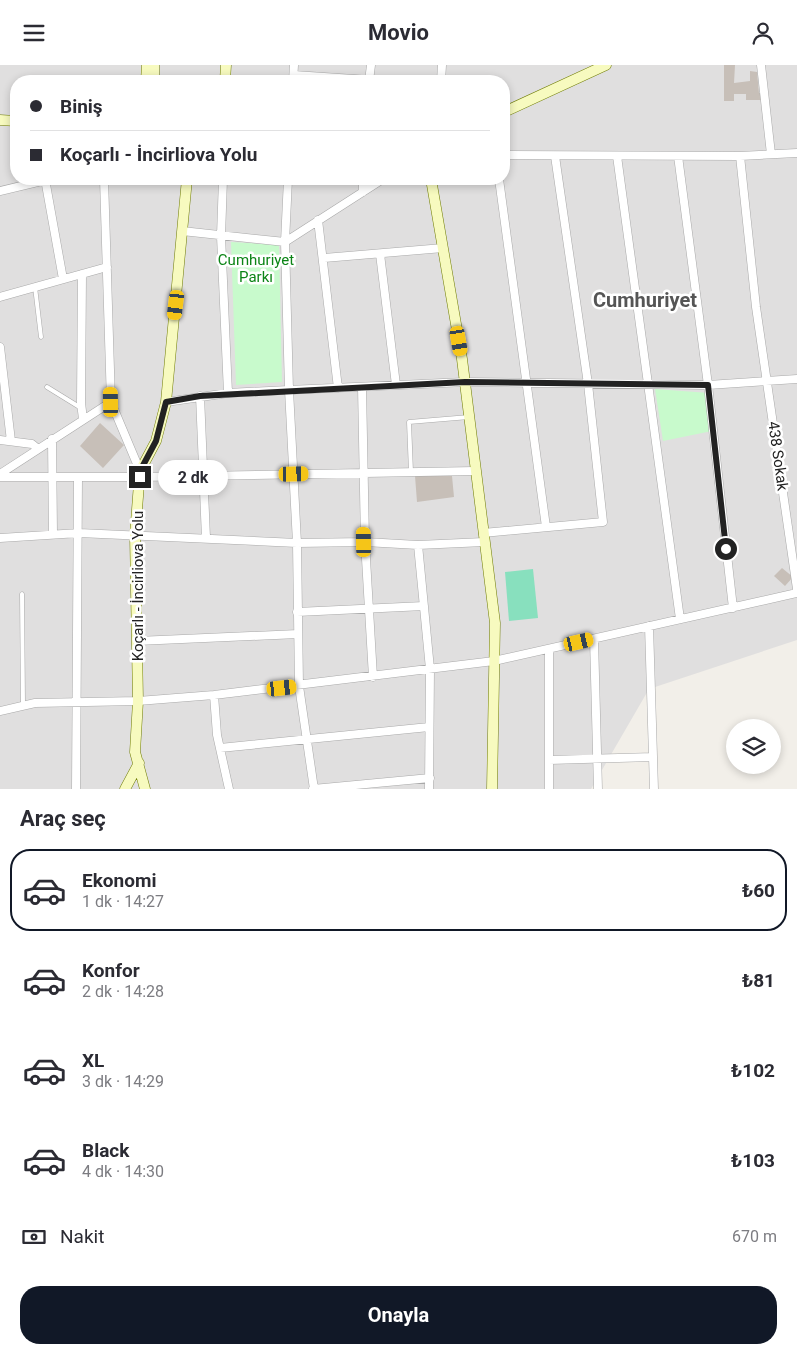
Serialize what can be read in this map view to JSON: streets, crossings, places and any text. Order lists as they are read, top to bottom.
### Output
{
  "streets": {
    "street": ["438 Sokak", "Koçarlı - İncirliova Yolu"]
  },
  "districts": ["Cumhuriyet"],
  "parks": ["Cumhuriyet Parkı"],
  "page": {
    "header": "Movio",
    "banner": ["Biniş", "Koçarlı - İncirliova Yolu"],
    "bubble": "2 dk",
    "heading": "Araç seç",
    "list": [
      {
        "name": "Ekonomi",
        "note": "1 dk · 14:27",
        "value": "₺60"
      },
      {
        "name": "Konfor",
        "note": "2 dk · 14:28",
        "value": "₺81"
      },
      {
        "name": "XL",
        "note": "3 dk · 14:29",
        "value": "₺102"
      },
      {
        "name": "Black",
        "note": "4 dk · 14:30",
        "value": "₺103"
      }
    ],
    "pay": ["Nakit", "670 m"],
    "buttons": "Onayla"
  }
}
